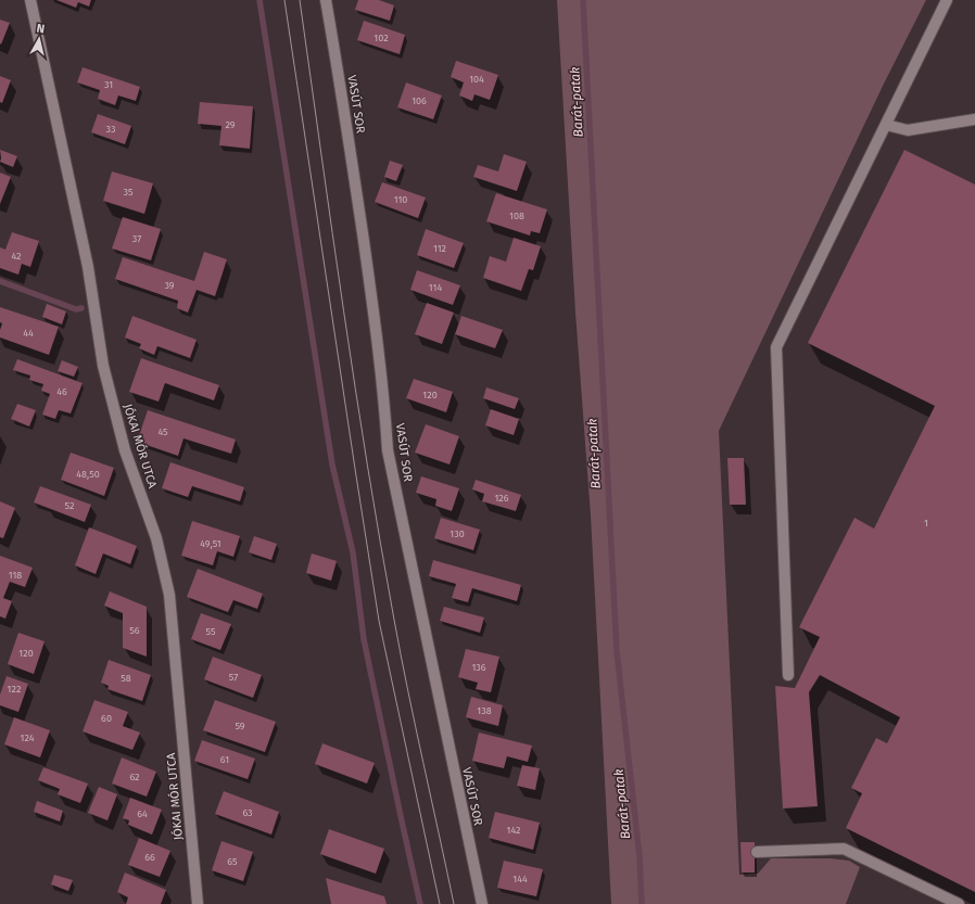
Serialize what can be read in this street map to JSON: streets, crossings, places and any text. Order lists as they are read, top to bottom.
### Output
{
  "streets": {
    "street": ["VASÚT SOR", "JÓKAI MÓR UTCA"]
  },
  "water": ["Barát-patak"],
  "house_numbers": [
    "102",
    "104",
    "31",
    "106",
    "29",
    "33",
    "35",
    "110",
    "108",
    "37",
    "112",
    "42",
    "39",
    "114",
    "44",
    "46",
    "120",
    "45",
    "48,50",
    "126",
    "52",
    "1",
    "130",
    "49,51",
    "118",
    "56",
    "55",
    "120",
    "136",
    "57",
    "58",
    "122",
    "138",
    "60",
    "59",
    "124",
    "61",
    "62",
    "63",
    "64",
    "142",
    "66",
    "65",
    "144"
  ],
  "north": "top"
}
